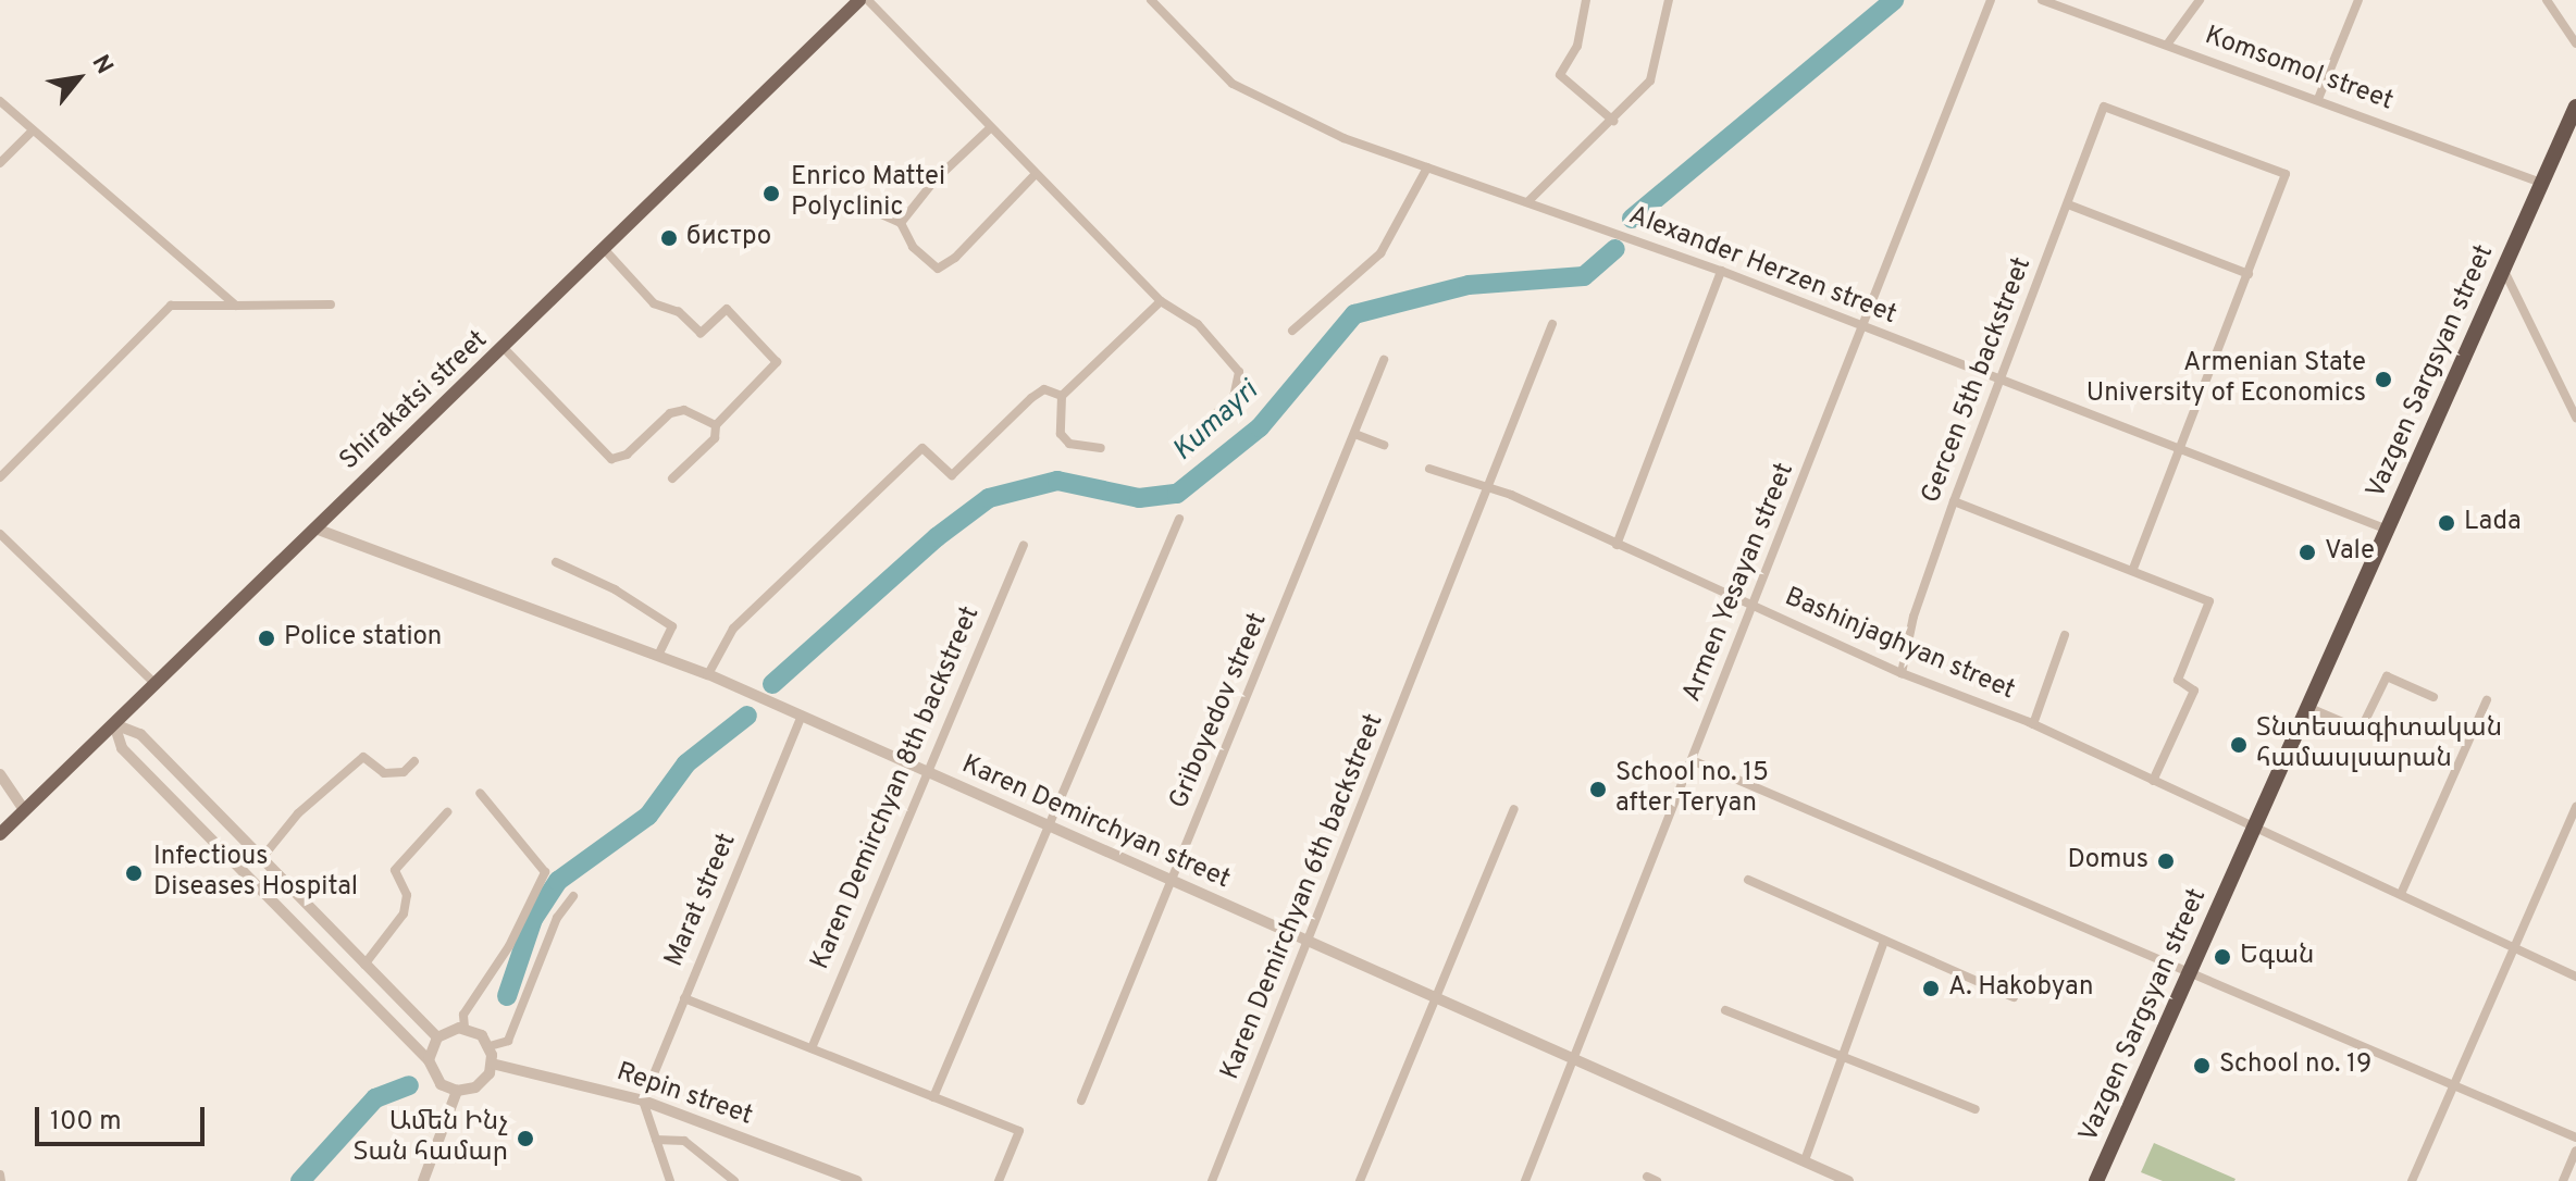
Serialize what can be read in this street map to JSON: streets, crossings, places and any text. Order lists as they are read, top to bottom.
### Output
{
  "streets": {
    "highway": ["Vazgen Sargsyan street"],
    "main road": ["Shirakatsi street"],
    "street": [
      "Komsomol street",
      "Alexander Herzen street",
      "Gercen 5th backstreet",
      "Armen Yesayan street",
      "Bashinjaghyan street",
      "Griboyedov street",
      "Karen Demirchyan 8th backstreet",
      "Karen Demirchyan street",
      "Karen Demirchyan 6th backstreet",
      "Marat street",
      "Repin street"
    ]
  },
  "crossings": [
    ["Komsomol street", "Vazgen Sargsyan street"],
    ["Alexander Herzen street", "Vazgen Sargsyan street"],
    ["Alexander Herzen street", "Gercen 5th backstreet"],
    ["Alexander Herzen street", "Armen Yesayan street"],
    ["Vazgen Sargsyan street", "Bashinjaghyan street"],
    ["Gercen 5th backstreet", "Bashinjaghyan street"],
    ["Shirakatsi street", "Karen Demirchyan street"],
    ["Armen Yesayan street", "Bashinjaghyan street"],
    ["Armen Yesayan street", "Karen Demirchyan street"],
    ["Bashinjaghyan street", "Karen Demirchyan 6th backstreet"],
    ["Griboyedov street", "Karen Demirchyan street"],
    ["Karen Demirchyan 8th backstreet", "Karen Demirchyan street"],
    ["Karen Demirchyan street", "Karen Demirchyan 6th backstreet"],
    ["Karen Demirchyan street", "Marat street"],
    ["Marat street", "Repin street"]
  ],
  "water": ["Kumayri"],
  "places": [
    "Enrico Mattei Polyclinic",
    "бистро",
    "Armenian State University of Economics",
    "Lada",
    "Vale",
    "Police station",
    "Տնտեսագիտական համասլսարան",
    "School no. 15 after Teryan",
    "Domus",
    "Infectious Diseases Hospital",
    "Եգան",
    "A. Hakobyan",
    "School no. 19",
    "Ամեն Ինչ Տան համար"
  ],
  "scale_bar": "100 m",
  "north": "top right"
}
